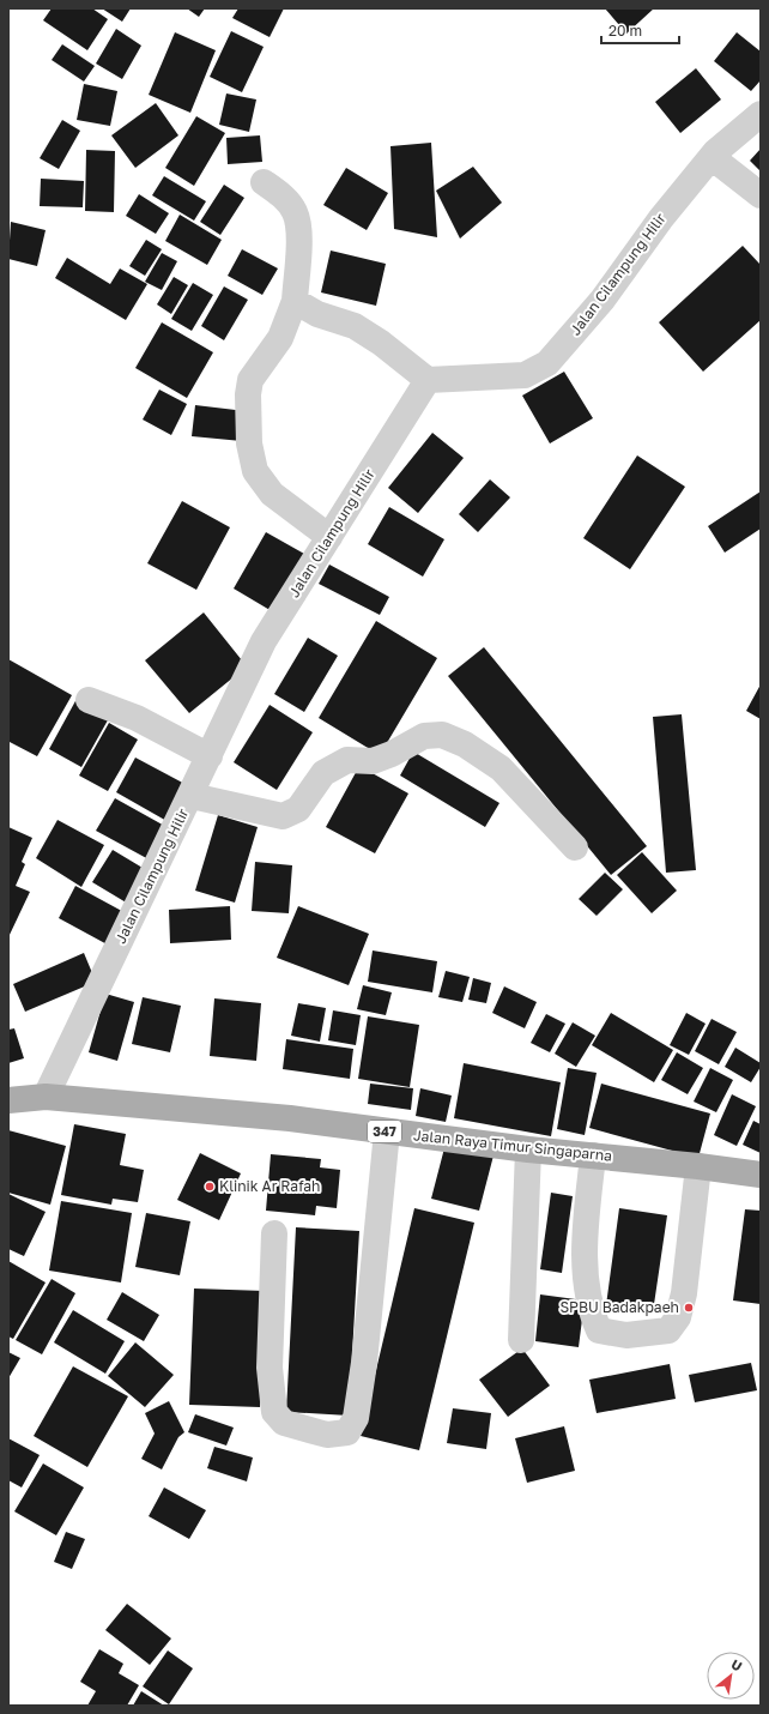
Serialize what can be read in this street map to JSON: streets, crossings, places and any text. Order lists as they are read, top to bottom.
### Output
{
  "streets": {
    "main road": ["347", "Jalan Raya Timur Singaparna"],
    "street": ["Jalan Cilampung Hilir"]
  },
  "crossings": [
    ["Jalan Cilampung Hilir", "Jalan Raya Timur Singaparna"]
  ],
  "places": ["Klinik Ar Rafah", "SPBU Badakpaeh"],
  "scale_bar": "20 m",
  "north": "top right"
}
